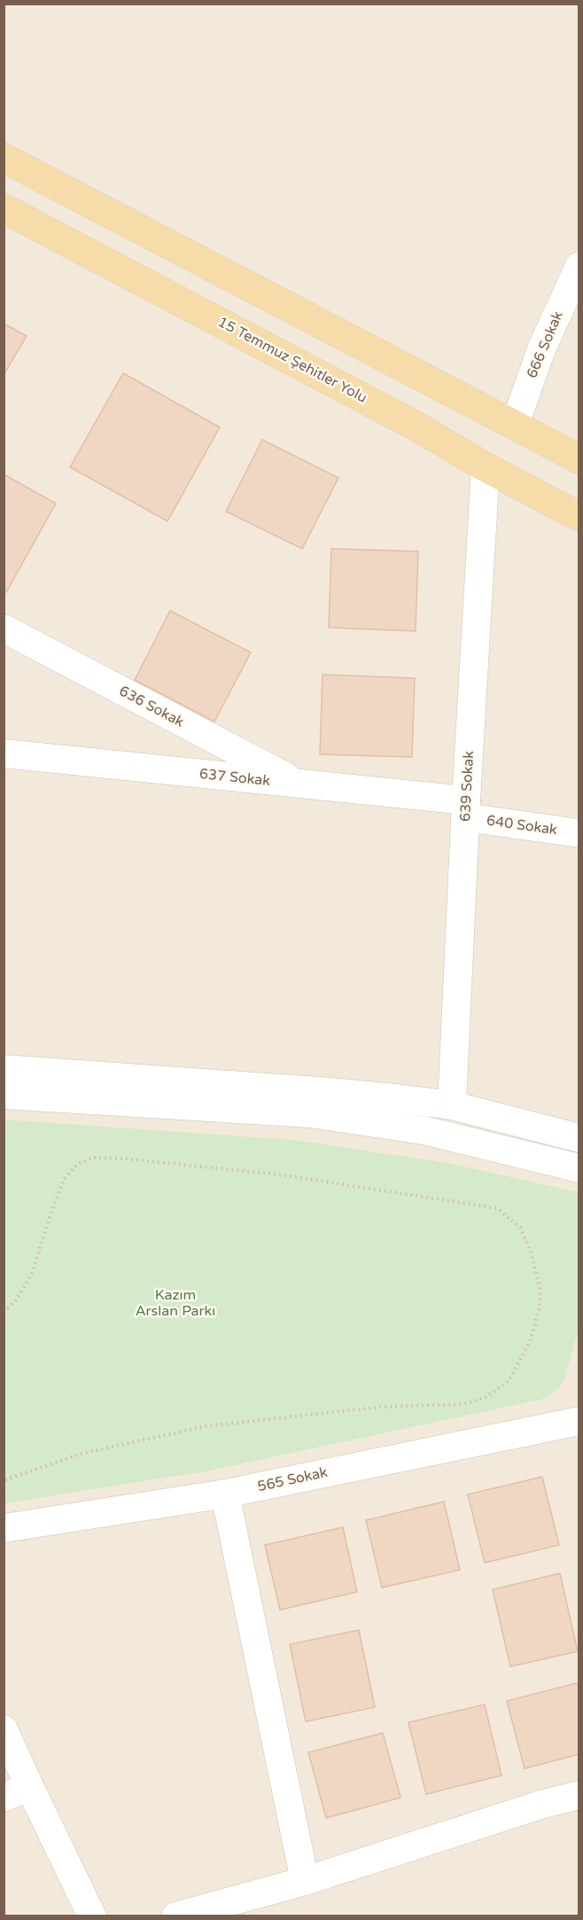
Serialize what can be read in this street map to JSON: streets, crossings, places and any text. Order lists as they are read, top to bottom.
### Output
{
  "streets": {
    "main road": ["15 Temmuz Şehitler Yolu"],
    "street": [
      "666 Sokak",
      "636 Sokak",
      "637 Sokak",
      "639 Sokak",
      "640 Sokak",
      "565 Sokak"
    ]
  },
  "crossings": [
    ["15 Temmuz Şehitler Yolu", "639 Sokak"],
    ["636 Sokak", "637 Sokak"],
    ["637 Sokak", "639 Sokak"],
    ["637 Sokak", "640 Sokak"],
    ["639 Sokak", "640 Sokak"]
  ],
  "parks": ["Kazım Arslan Parkı"]
}
